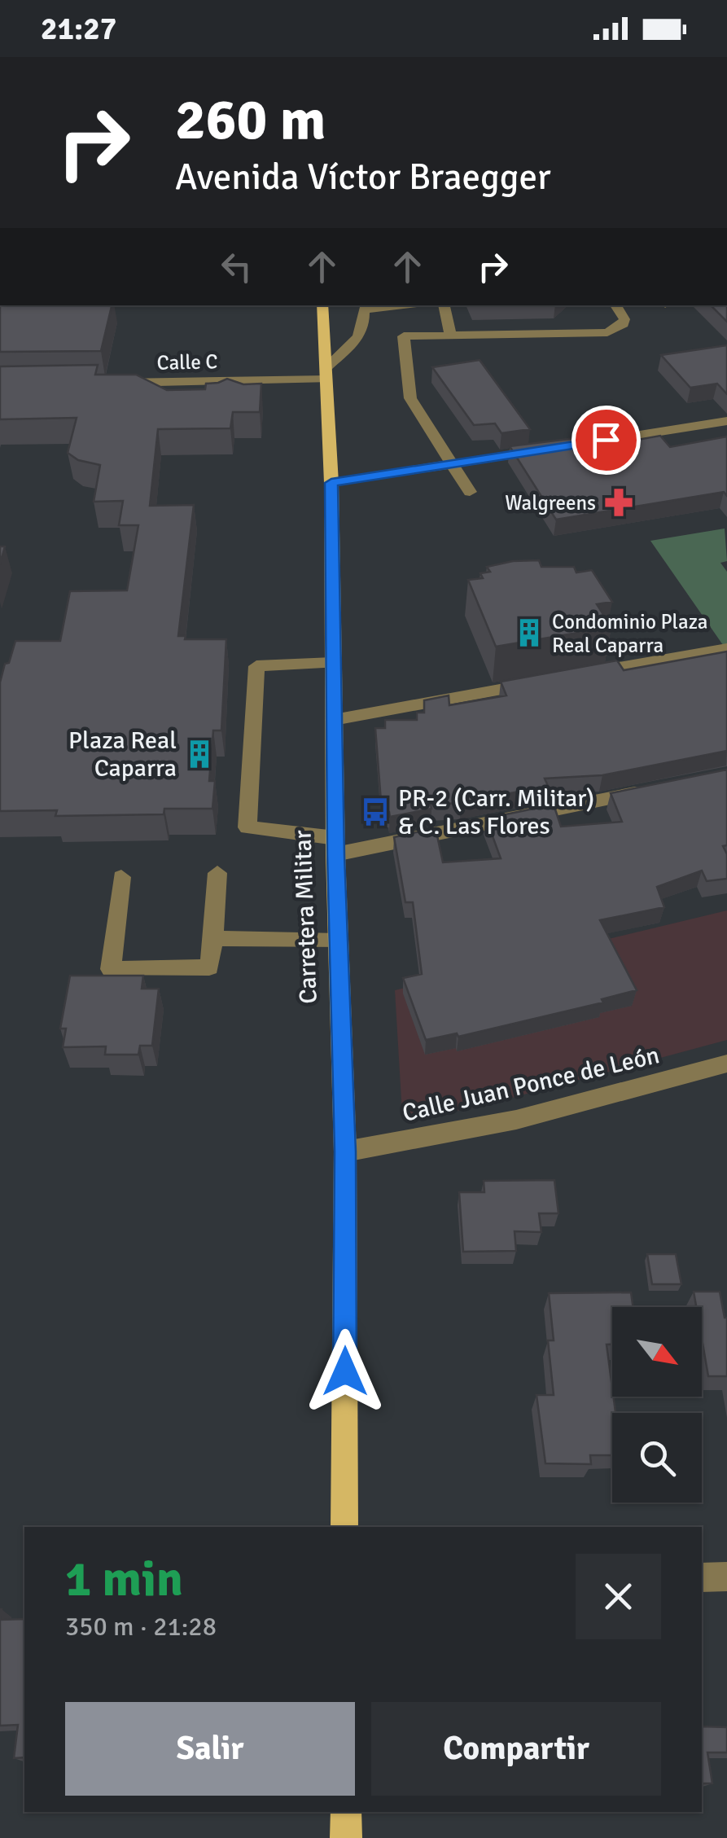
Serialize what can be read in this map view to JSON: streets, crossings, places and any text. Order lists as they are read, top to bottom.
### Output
{
  "streets": {
    "main road": ["Carretera Militar"],
    "street": ["Calle C", "Calle Juan Ponce de León"]
  },
  "crossings": [
    ["Calle C", "Carretera Militar"],
    ["Carretera Militar", "Calle Juan Ponce de León"]
  ],
  "places": {
    "pharmacy": ["Walgreens"],
    "building": ["Condominio Plaza Real Caparra", "Plaza Real Caparra"],
    "bus stop": ["PR-2 (Carr. Militar) & C. Las Flores"]
  },
  "north": "bottom right",
  "page": {
    "status": "21:27",
    "turn": ["260 m", "Avenida Víctor Braegger"],
    "heading": ["1 min", "350 m · 21:28"],
    "buttons": ["Salir", "Compartir"]
  }
}
